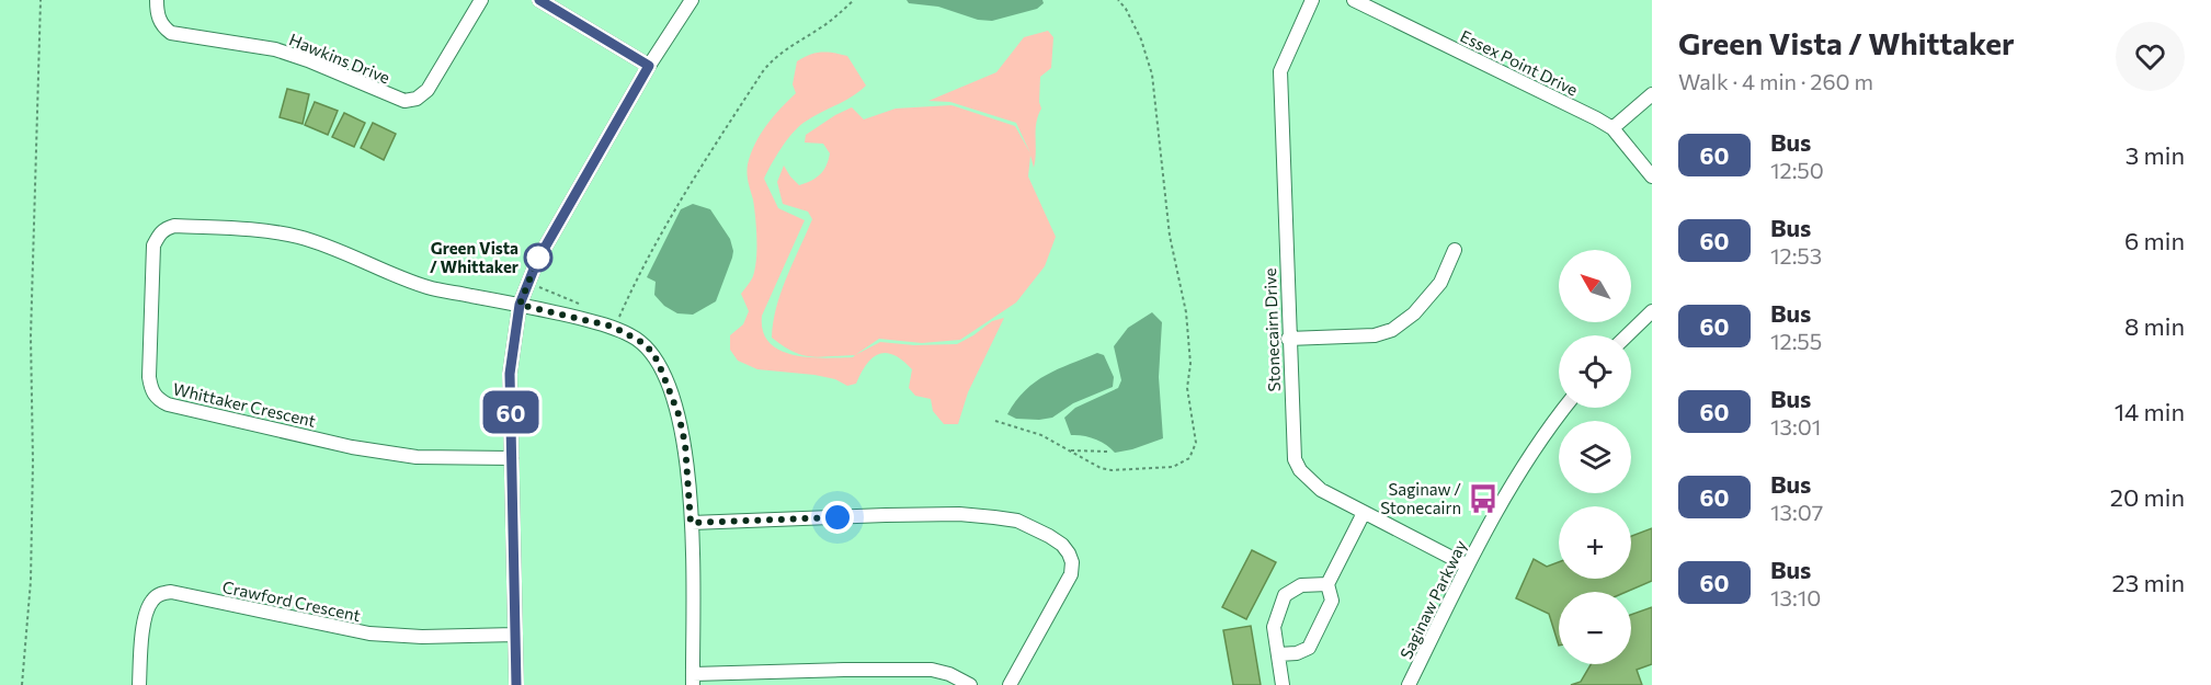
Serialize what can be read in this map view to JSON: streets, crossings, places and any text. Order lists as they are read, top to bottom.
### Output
{
  "streets": {
    "street": [
      "Hawkins Drive",
      "Essex Point Drive",
      "Stonecairn Drive",
      "Whittaker Crescent",
      "Saginaw Parkway",
      "Crawford Crescent"
    ]
  },
  "crossings": [
    ["Stonecairn Drive", "Saginaw Parkway"]
  ],
  "places": {
    "other": ["Green Vista / Whittaker"],
    "bus stop": ["Saginaw / Stonecairn"]
  },
  "lines": ["bus line 60"],
  "north": "top left",
  "page": {
    "on_map": "60",
    "heading": ["Green Vista / Whittaker", "Walk · 4 min · 260 m"],
    "list": [
      {
        "mark": "60",
        "name": "Bus",
        "note": "12:50",
        "value": "3 min"
      },
      {
        "mark": "60",
        "name": "Bus",
        "note": "12:53",
        "value": "6 min"
      },
      {
        "mark": "60",
        "name": "Bus",
        "note": "12:55",
        "value": "8 min"
      },
      {
        "mark": "60",
        "name": "Bus",
        "note": "13:01",
        "value": "14 min"
      },
      {
        "mark": "60",
        "name": "Bus",
        "note": "13:07",
        "value": "20 min"
      },
      {
        "mark": "60",
        "name": "Bus",
        "note": "13:10",
        "value": "23 min"
      }
    ],
    "map_buttons": ["+", "−"]
  }
}
